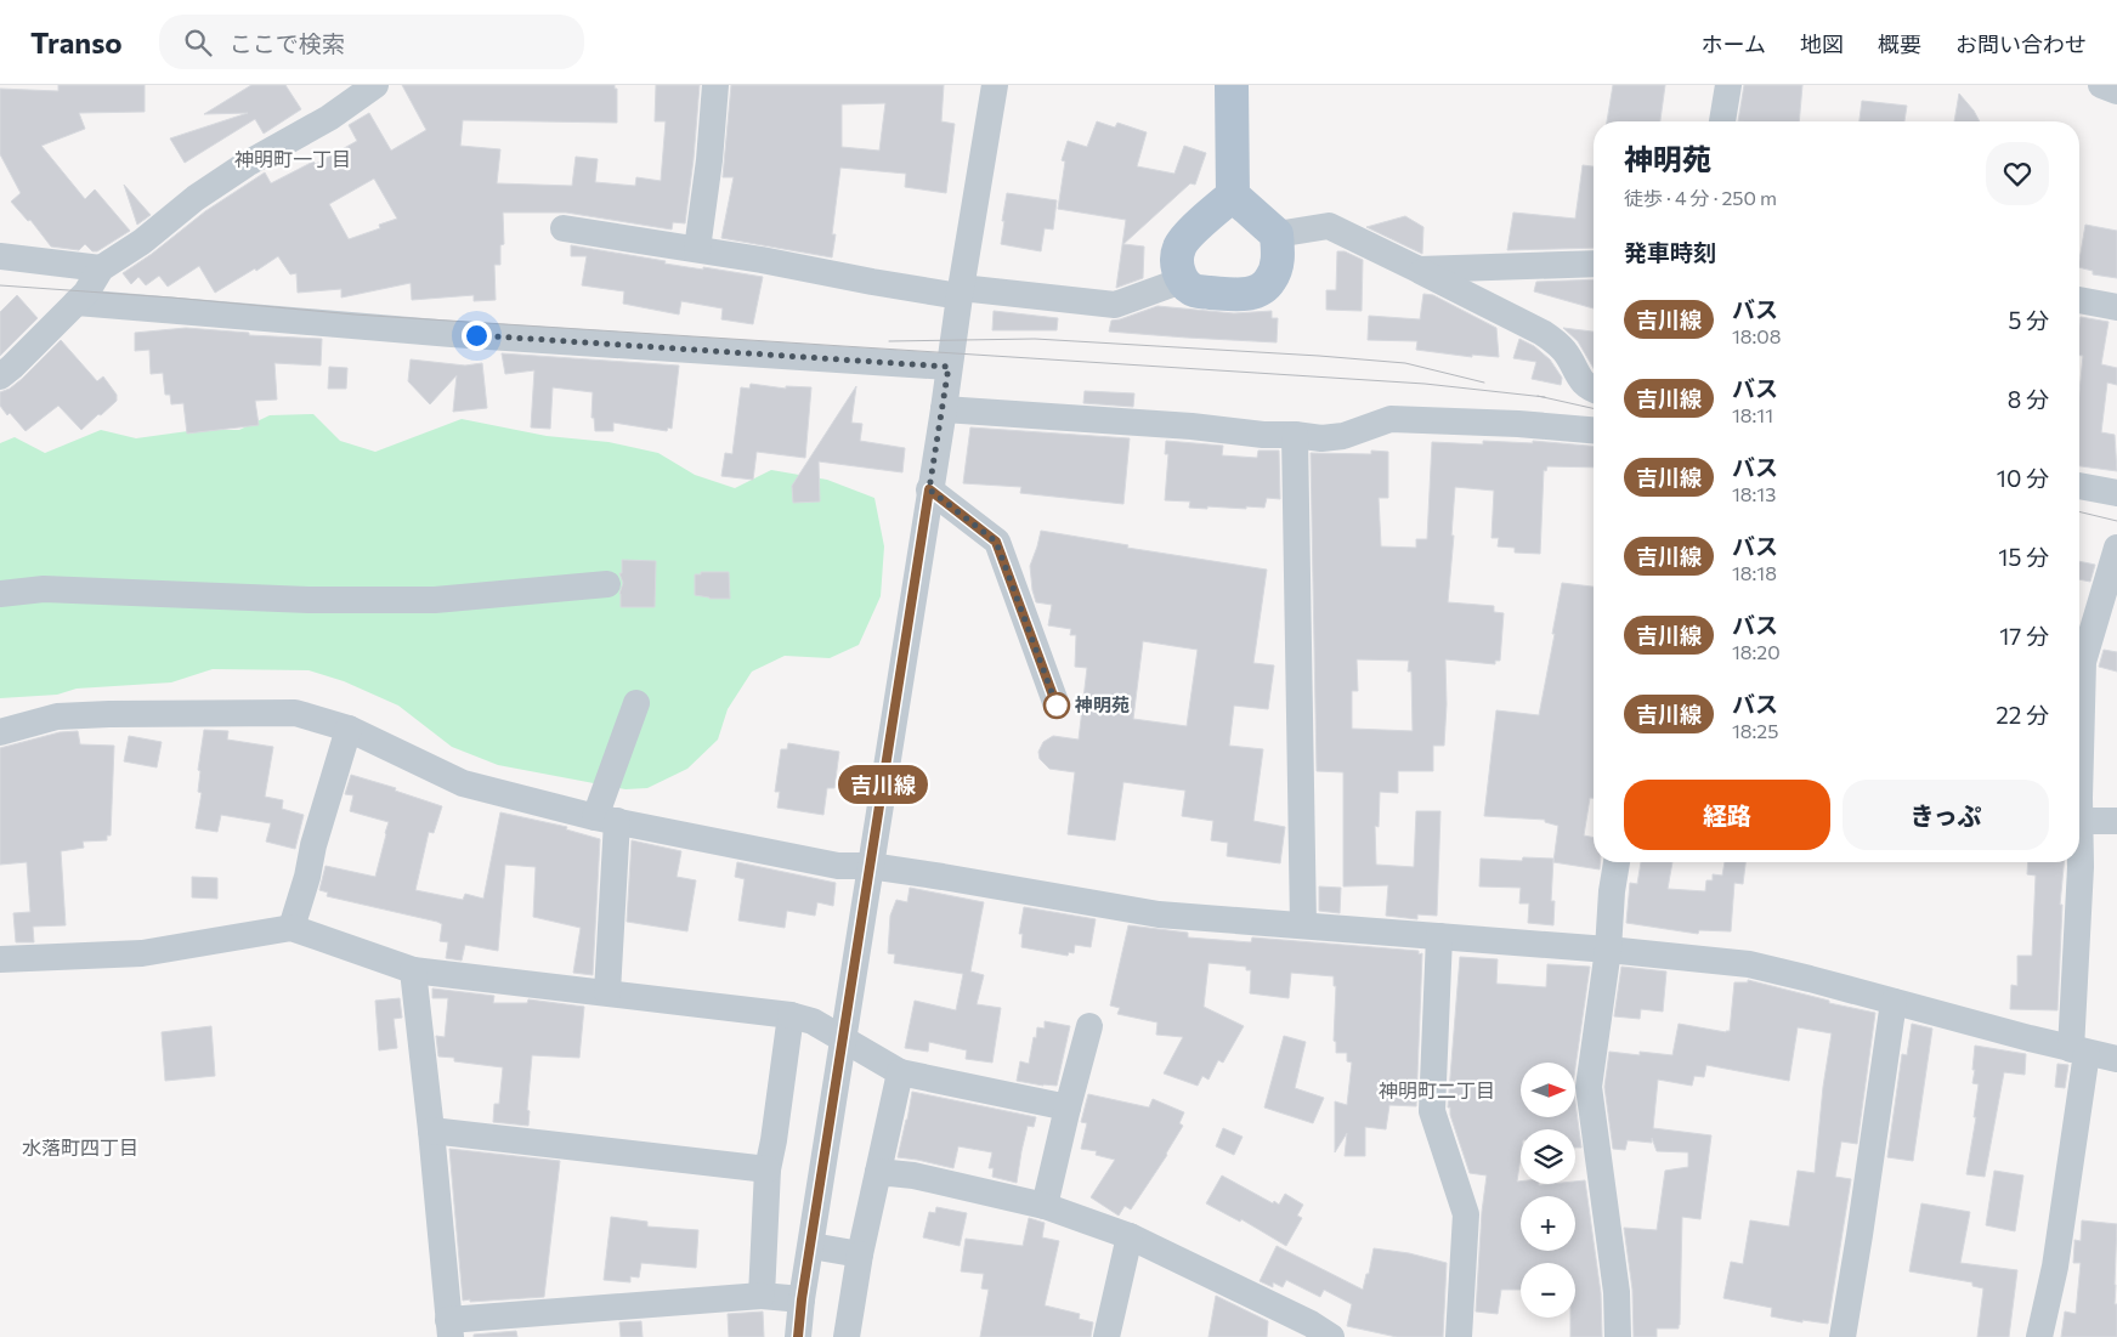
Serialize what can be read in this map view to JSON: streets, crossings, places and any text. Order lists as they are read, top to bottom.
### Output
{
  "districts": ["神明町一丁目", "神明町二丁目", "水落町四丁目"],
  "places": ["神明苑"],
  "lines": ["bus line 吉川線"],
  "north": "right",
  "page": {
    "header": "Transo",
    "search": "ここで検索",
    "nav": [
      "ホーム",
      "地図",
      "概要",
      "お問い合わせ"
    ],
    "on_map": "吉川線",
    "heading": [
      ["神明苑", "徒歩 · 4 分 · 250 m"],
      "発車時刻"
    ],
    "list": [
      {
        "mark": "吉川線",
        "name": "バス",
        "note": "18:08",
        "value": "5 分"
      },
      {
        "mark": "吉川線",
        "name": "バス",
        "note": "18:11",
        "value": "8 分"
      },
      {
        "mark": "吉川線",
        "name": "バス",
        "note": "18:13",
        "value": "10 分"
      },
      {
        "mark": "吉川線",
        "name": "バス",
        "note": "18:18",
        "value": "15 分"
      },
      {
        "mark": "吉川線",
        "name": "バス",
        "note": "18:20",
        "value": "17 分"
      },
      {
        "mark": "吉川線",
        "name": "バス",
        "note": "18:25",
        "value": "22 分"
      }
    ],
    "buttons": ["経路", "きっぷ"],
    "map_buttons": ["+", "−"]
  }
}
